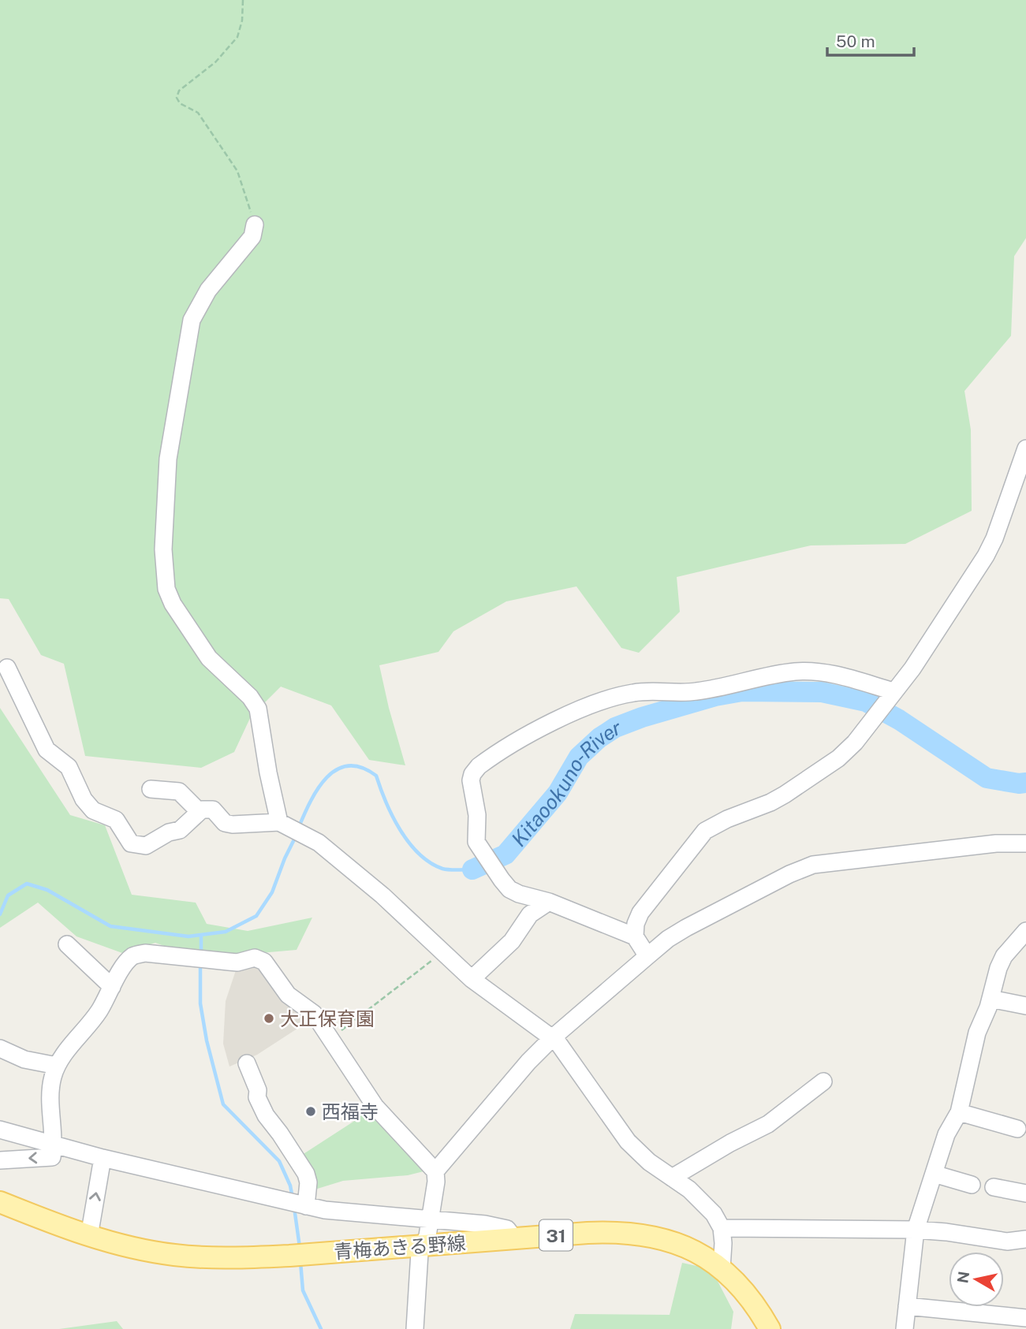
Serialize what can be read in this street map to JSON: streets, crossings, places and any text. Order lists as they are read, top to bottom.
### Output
{
  "streets": {
    "main road": ["31", "青梅あきる野線"]
  },
  "water": ["Kitaookuno-River"],
  "places": ["大正保育園", "西福寺"],
  "scale_bar": "50 m",
  "north": "left"
}
